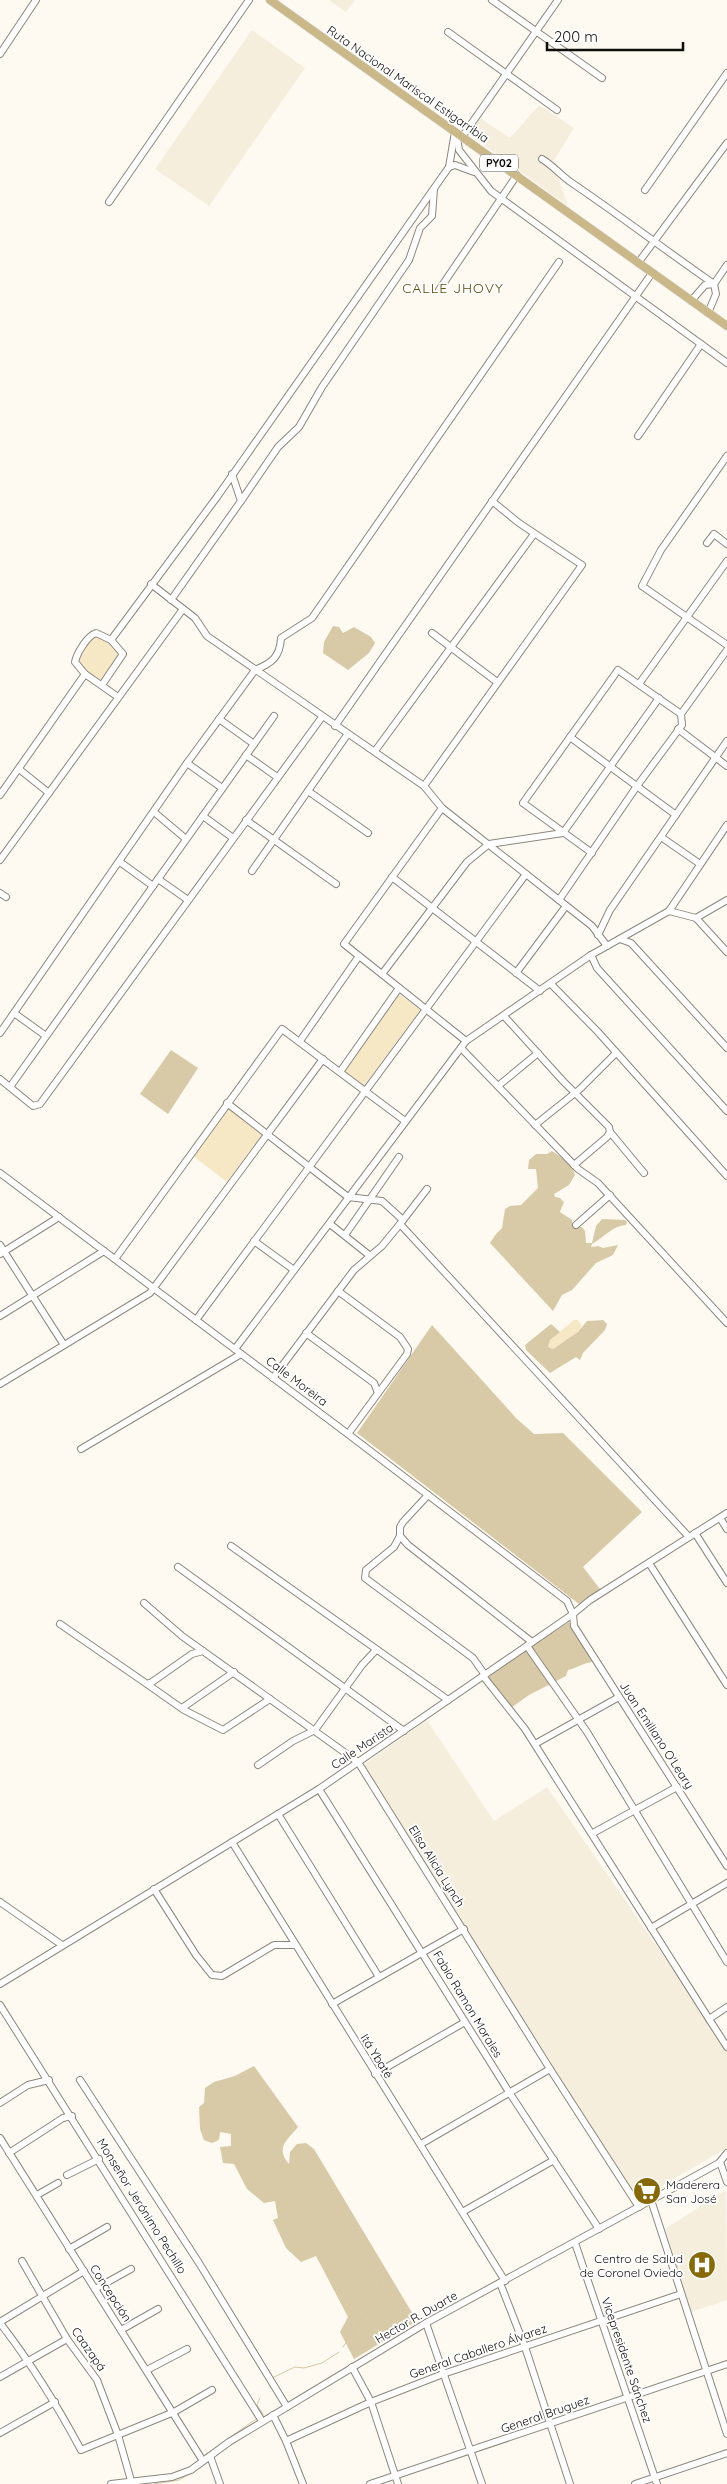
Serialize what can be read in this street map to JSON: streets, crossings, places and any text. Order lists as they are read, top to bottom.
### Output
{
  "streets": {
    "main road": ["Ruta Nacional Mariscal Estigarribia", "PY02"],
    "street": [
      "Calle Moreira",
      "Juan Emiliano O'Leary",
      "Calle Marista",
      "Elisa Alicia Lynch",
      "Fabio Ramon Morales",
      "Itá Ybaté",
      "Monseñor Jerónimo Pechillo",
      "Concepción",
      "Hector R. Duarte",
      "Caazapá",
      "General Caballero Álvarez",
      "Vicepresidente Sánchez",
      "General Bruguez"
    ]
  },
  "crossings": [
    ["Calle Moreira", "Juan Emiliano O'Leary"],
    ["Calle Moreira", "Calle Marista"],
    ["Juan Emiliano O'Leary", "Calle Marista"],
    ["Calle Marista", "Elisa Alicia Lynch"],
    ["Calle Marista", "Fabio Ramon Morales"],
    ["Calle Marista", "Itá Ybaté"],
    ["Elisa Alicia Lynch", "Hector R. Duarte"],
    ["Fabio Ramon Morales", "Hector R. Duarte"],
    ["Itá Ybaté", "Hector R. Duarte"],
    ["Itá Ybaté", "General Caballero Álvarez"],
    ["Itá Ybaté", "General Bruguez"],
    ["Monseñor Jerónimo Pechillo", "Hector R. Duarte"],
    ["Concepción", "Hector R. Duarte"],
    ["Hector R. Duarte", "Caazapá"],
    ["Hector R. Duarte", "Vicepresidente Sánchez"],
    ["General Caballero Álvarez", "Vicepresidente Sánchez"],
    ["Vicepresidente Sánchez", "General Bruguez"]
  ],
  "districts": ["CALLE JHOVY"],
  "places": {
    "supermarket": ["Maderera San José"],
    "hospital": ["Centro de Salud de Coronel Oviedo"]
  },
  "scale_bar": "200 m"
}
